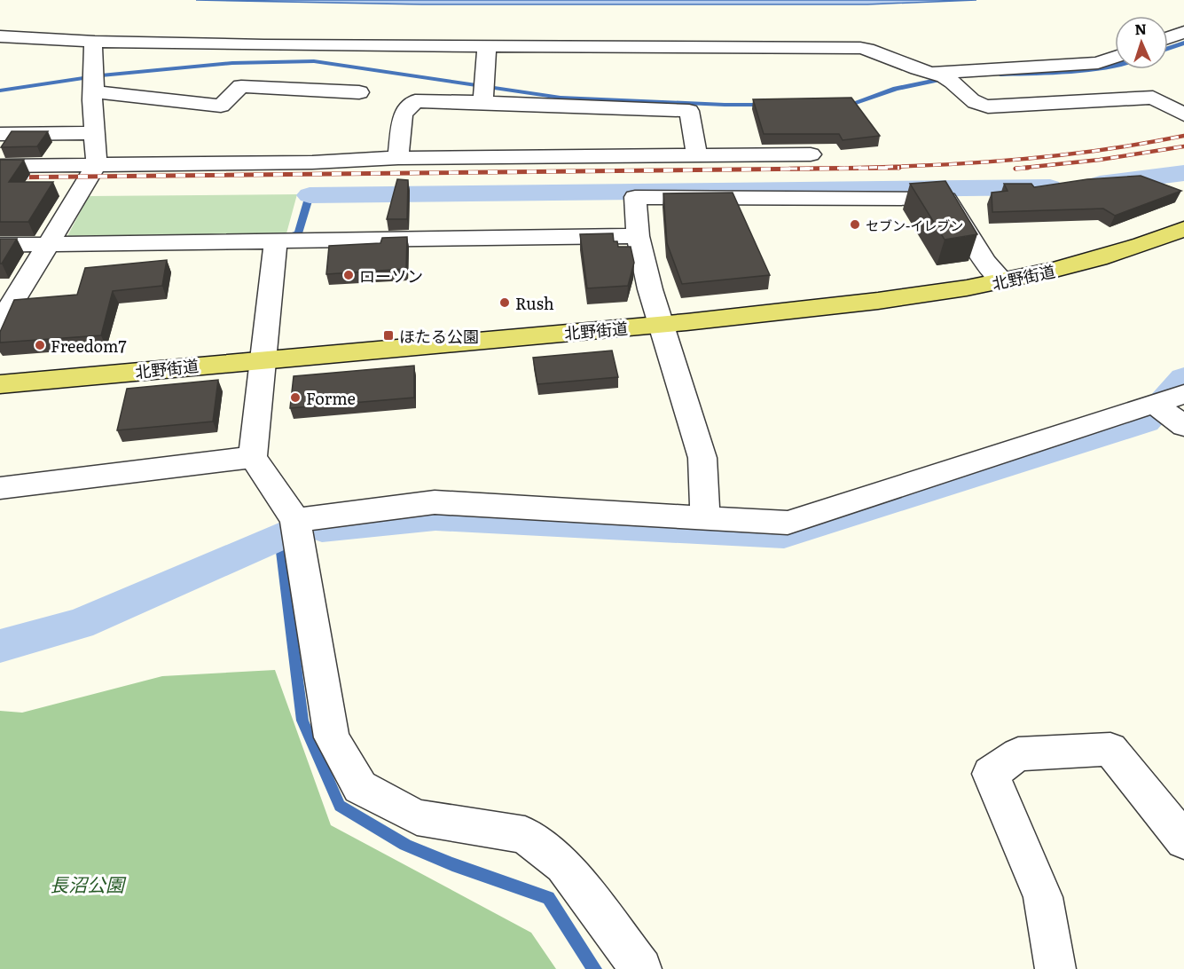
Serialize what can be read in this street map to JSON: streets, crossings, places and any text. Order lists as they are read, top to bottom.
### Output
{
  "streets": {
    "main road": ["北野街道"]
  },
  "parks": ["長沼公園"],
  "places": {
    "other": [
      "セブン-イレブン",
      "ローソン",
      "Rush",
      "Freedom7",
      "Forme"
    ],
    "transit": ["ほたる公園"]
  },
  "north": "top"
}
